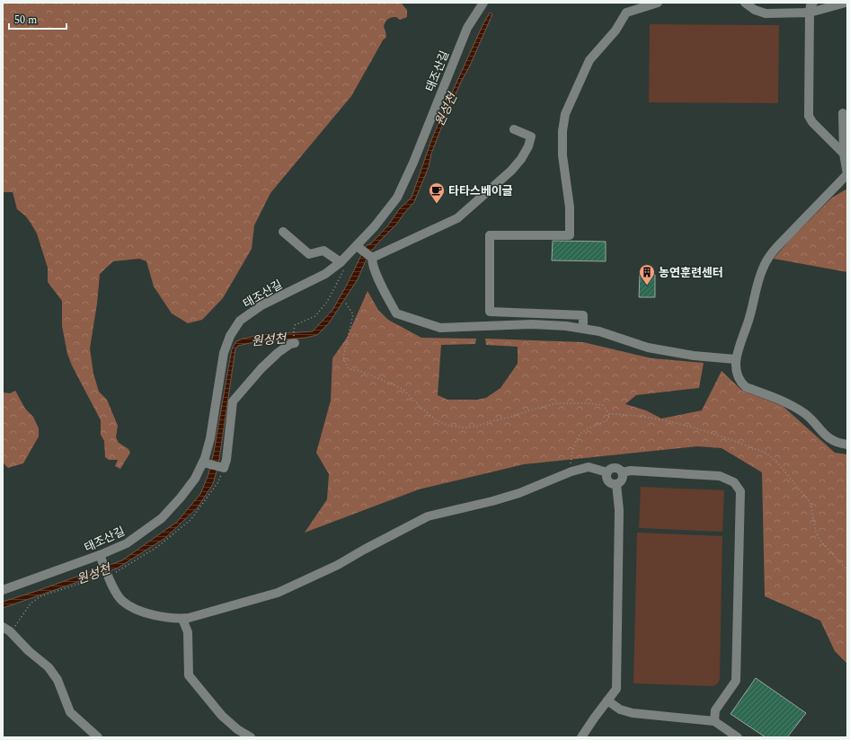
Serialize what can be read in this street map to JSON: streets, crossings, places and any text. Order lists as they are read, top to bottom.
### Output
{
  "streets": {
    "street": ["태조산길"]
  },
  "water": ["원성천"],
  "places": {
    "cafe": ["타타스베이글"],
    "building": ["농연훈련센터"]
  },
  "scale_bar": "50 m"
}
